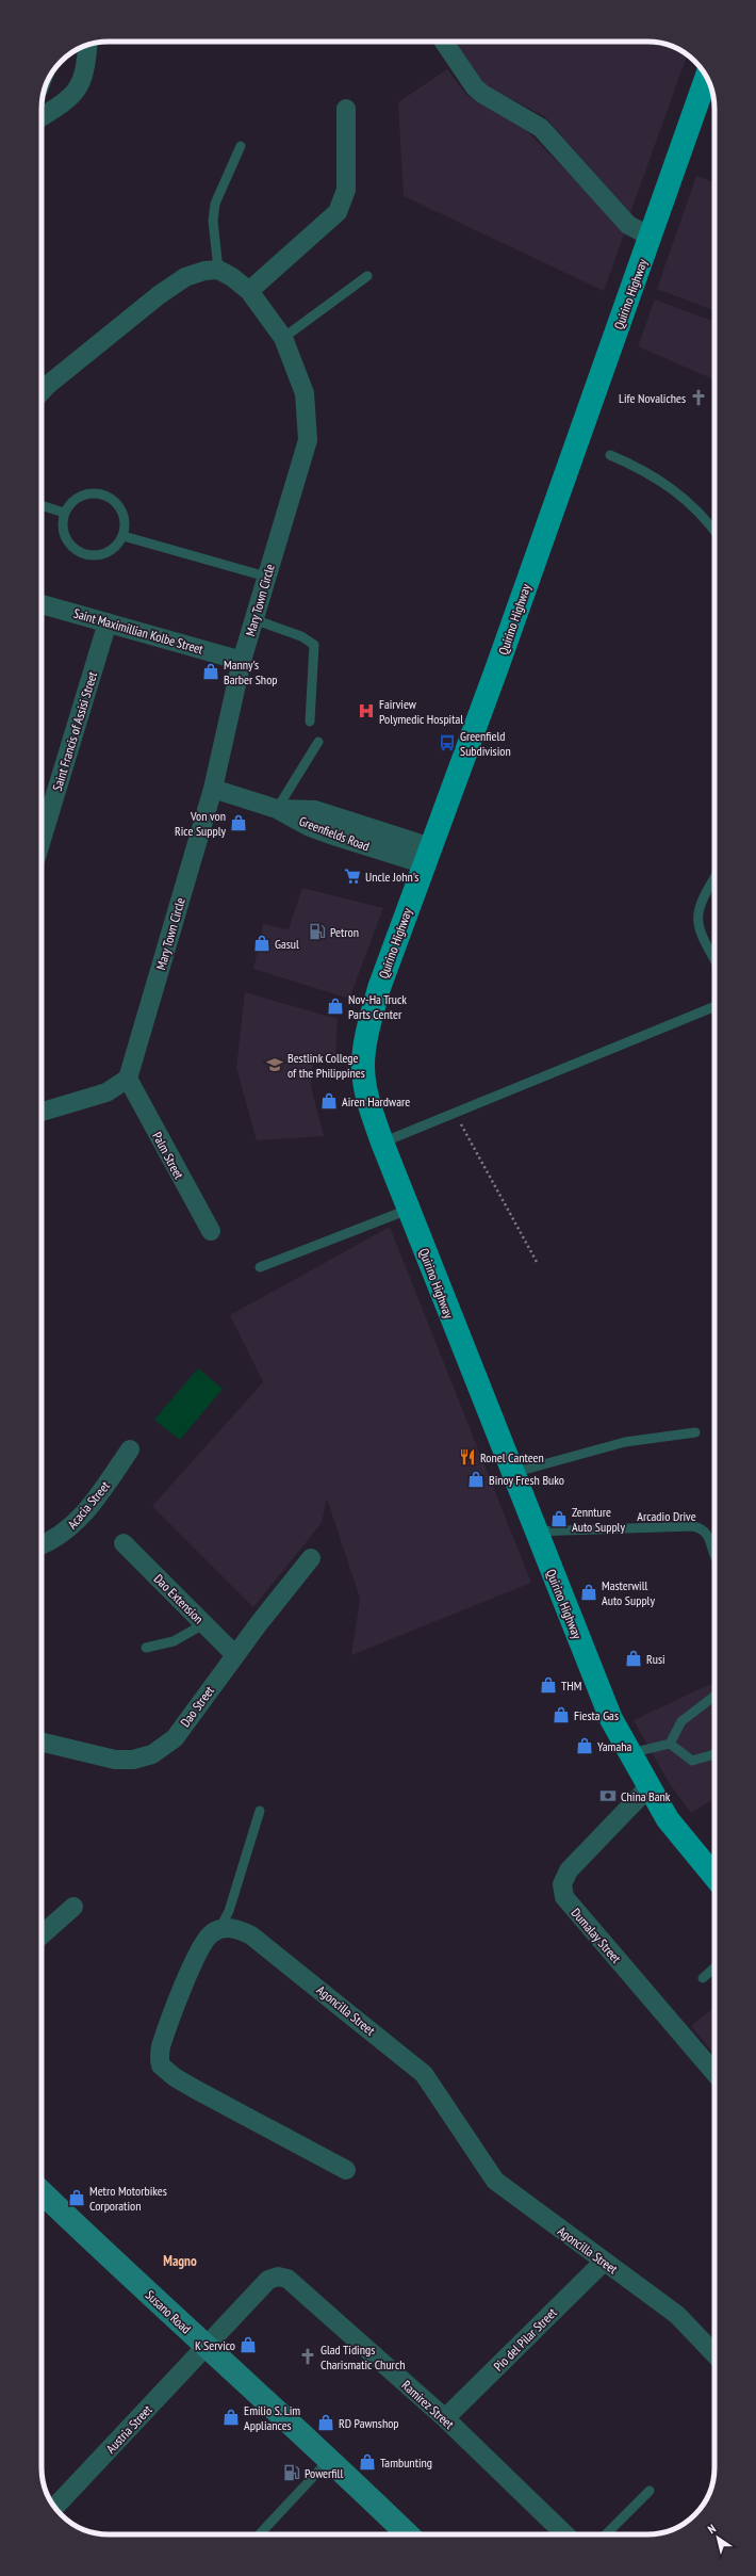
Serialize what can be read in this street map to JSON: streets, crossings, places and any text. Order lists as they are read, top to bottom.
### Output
{
  "streets": {
    "main road": ["Quirino Highway", "Susano Road"],
    "street": [
      "Mary Town Circle",
      "Saint Maximillian Kolbe Street",
      "Saint Francis of Assisi Street",
      "Greenfields Road",
      "Palm Street",
      "Acacia Street",
      "Dao Extension",
      "Dao Street",
      "Dumalay Street",
      "Agoncilla Street",
      "Pio del Pilar Street",
      "Ramirez Street",
      "Austria Street"
    ],
    "lane": ["Arcadio Drive"]
  },
  "crossings": [
    ["Quirino Highway", "Greenfields Road"],
    ["Quirino Highway", "Arcadio Drive"],
    ["Quirino Highway", "Dumalay Street"],
    ["Mary Town Circle", "Saint Maximillian Kolbe Street"],
    ["Mary Town Circle", "Greenfields Road"],
    ["Mary Town Circle", "Palm Street"],
    ["Saint Maximillian Kolbe Street", "Saint Francis of Assisi Street"],
    ["Dao Extension", "Dao Street"],
    ["Agoncilla Street", "Pio del Pilar Street"],
    ["Susano Road", "Ramirez Street"],
    ["Susano Road", "Austria Street"],
    ["Pio del Pilar Street", "Ramirez Street"],
    ["Ramirez Street", "Austria Street"]
  ],
  "districts": ["Magno"],
  "places": {
    "church": ["Life Novaliches", "Glad Tidings Charismatic Church"],
    "shop": [
      "Manny's Barber Shop",
      "Von von Rice Supply",
      "Gasul",
      "Nov-Ha Truck Parts Center",
      "Airen Hardware",
      "Binoy Fresh Buko",
      "Zennture Auto Supply",
      "Masterwill Auto Supply",
      "Rusi",
      "THM",
      "Fiesta Gas",
      "Yamaha",
      "Metro Motorbikes Corporation",
      "K Servico",
      "Emilio S. Lim Appliances",
      "RD Pawnshop",
      "Tambunting"
    ],
    "hospital": ["Fairview Polymedic Hospital"],
    "bus stop": ["Greenfield Subdivision"],
    "supermarket": ["Uncle John's"],
    "fuel station": ["Petron", "Powerfill"],
    "school or university": ["Bestlink College of the Philippines"],
    "restaurant": ["Ronel Canteen"],
    "bank": ["China Bank"]
  },
  "north": "top left"
}
